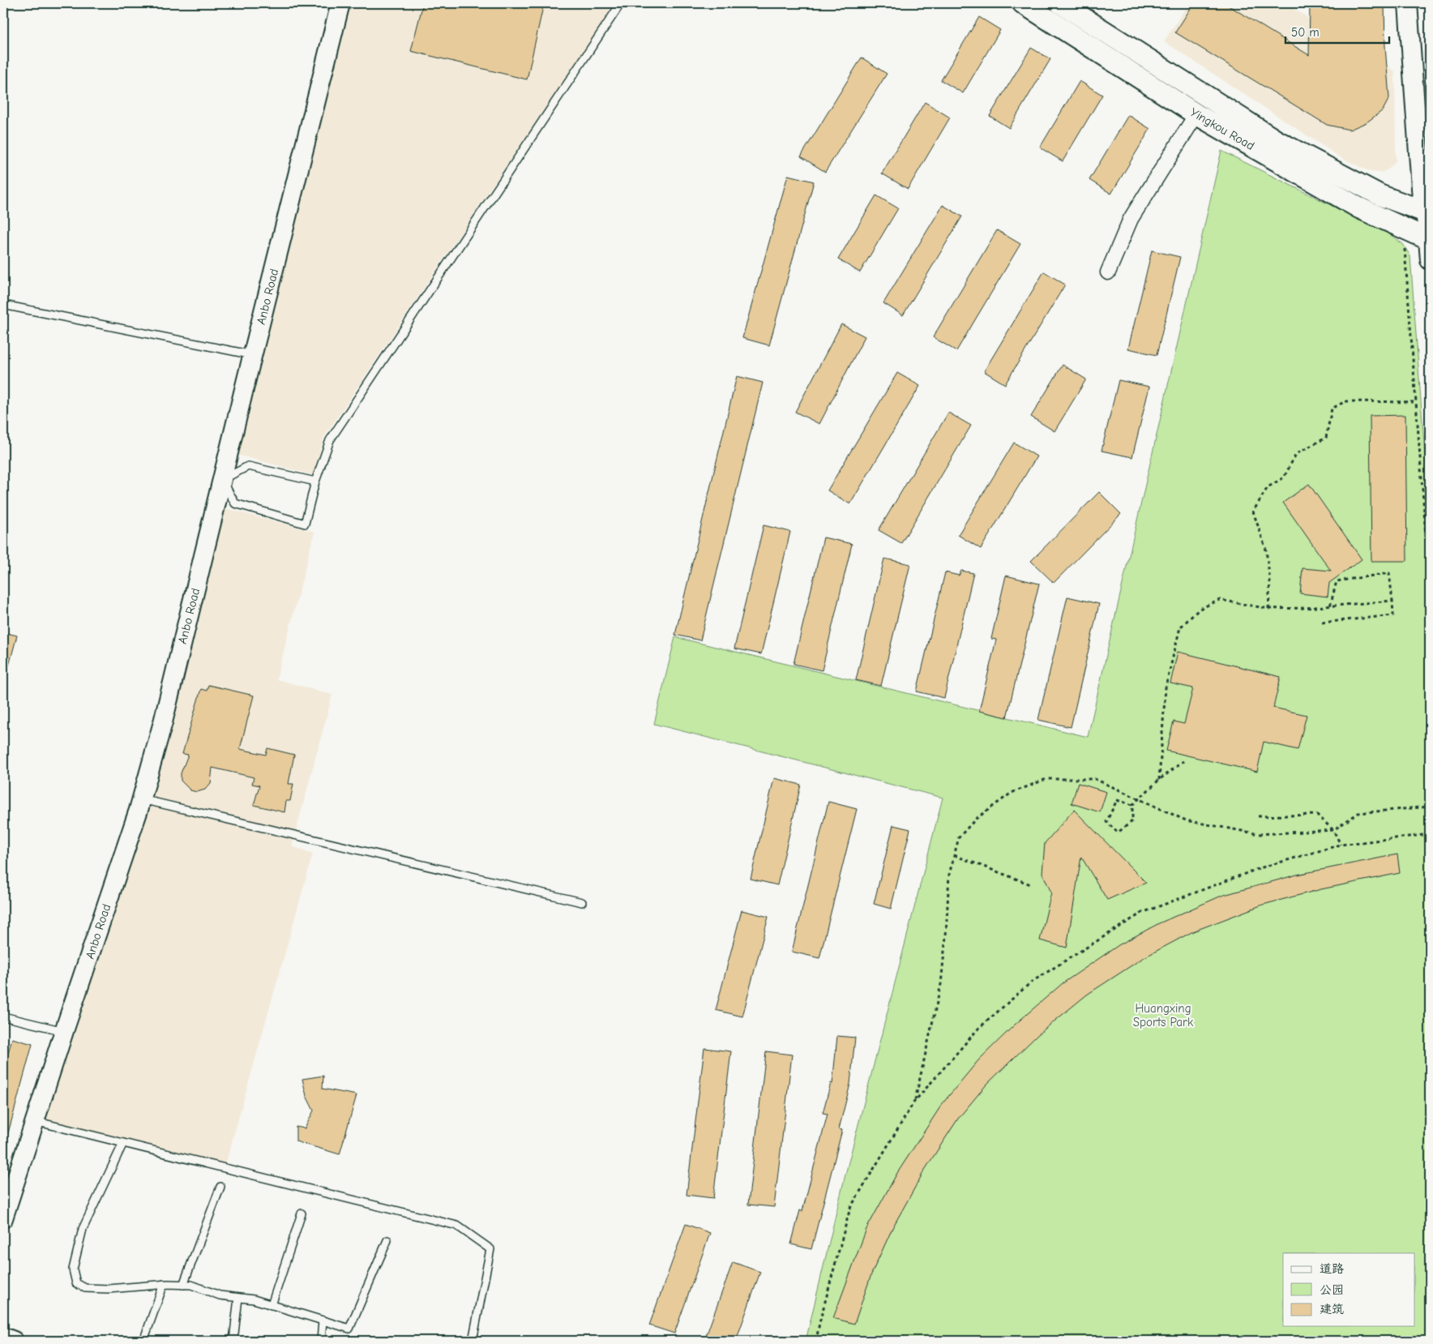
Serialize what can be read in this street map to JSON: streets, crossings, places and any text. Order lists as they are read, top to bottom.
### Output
{
  "streets": {
    "main road": ["Yingkou Road"],
    "street": ["Anbo Road"]
  },
  "parks": ["Huangxing Sports Park"],
  "legend": ["道路", "公园", "建筑"],
  "scale_bar": "50 m"
}
